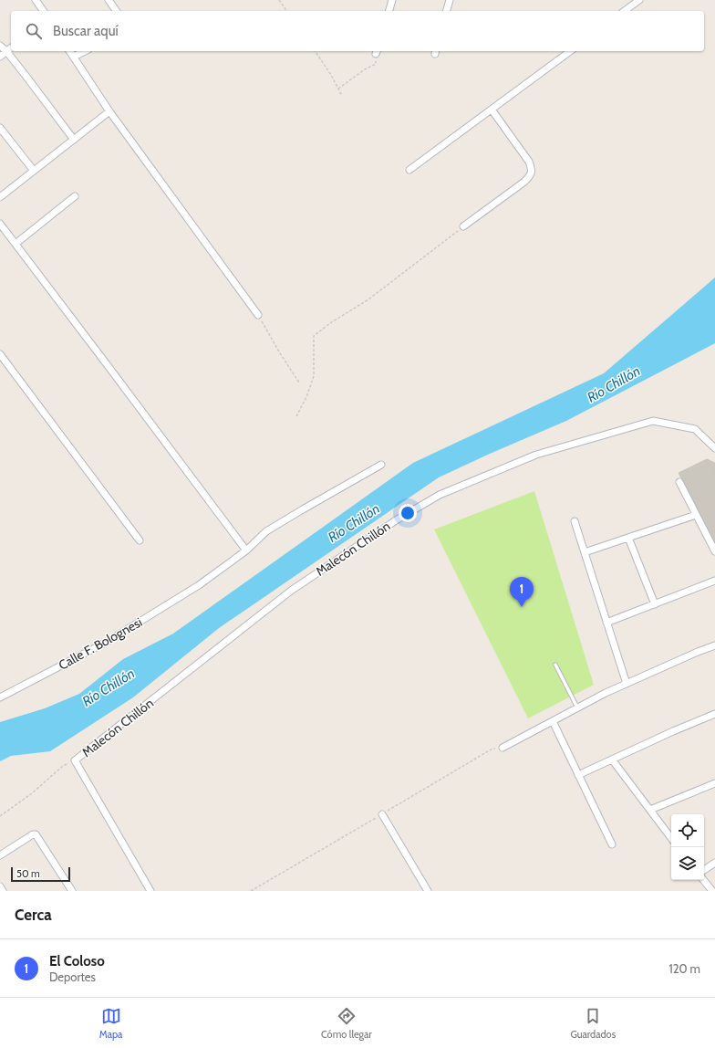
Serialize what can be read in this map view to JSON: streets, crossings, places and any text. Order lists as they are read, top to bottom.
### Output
{
  "streets": {
    "street": ["Malecón Chillón", "Calle F. Bolognesi"]
  },
  "water": ["Río Chillón"],
  "scale_bar": "50 m",
  "page": {
    "search": "Buscar aquí",
    "pins": "1",
    "scale": "50 m",
    "heading": "Cerca",
    "list": [
      {
        "mark": "1",
        "name": "El Coloso",
        "note": "Deportes",
        "value": "120 m"
      }
    ],
    "nav": ["Mapa", "Cómo llegar", "Guardados"]
  }
}
